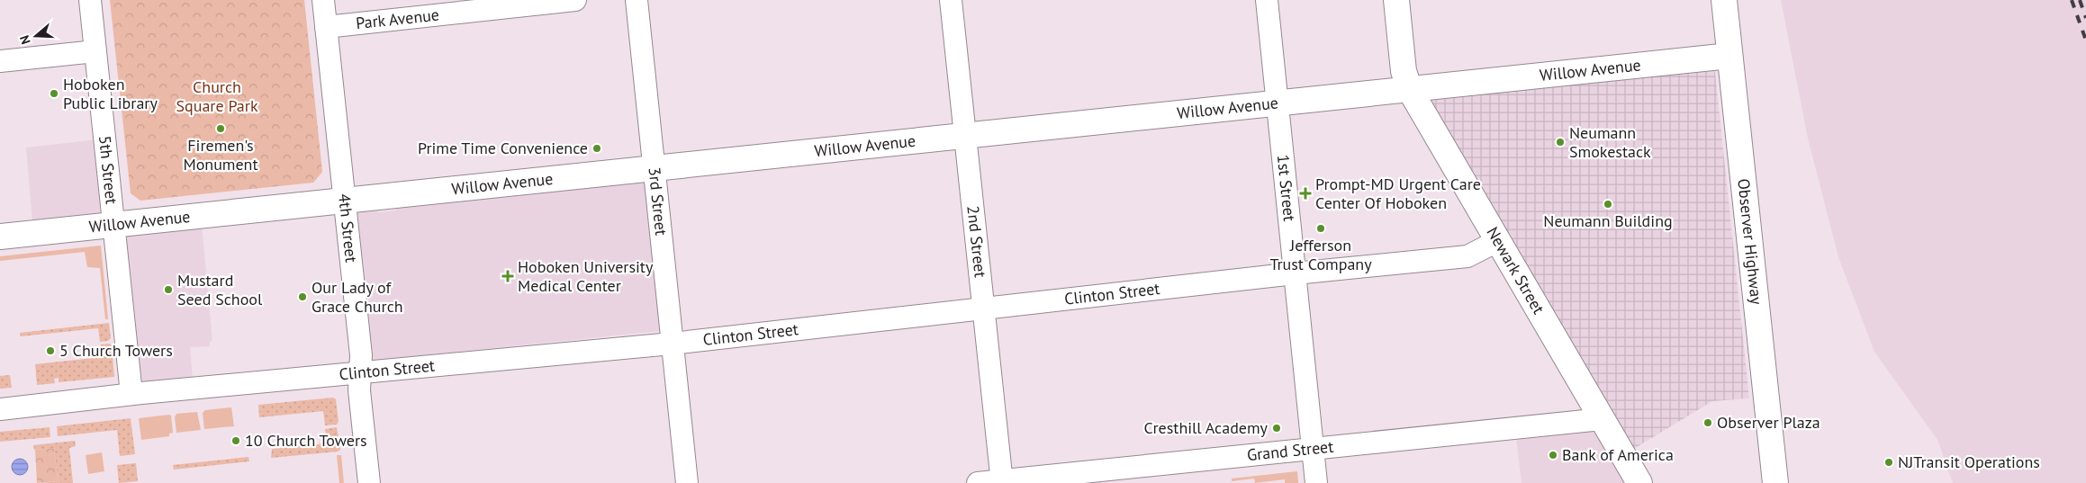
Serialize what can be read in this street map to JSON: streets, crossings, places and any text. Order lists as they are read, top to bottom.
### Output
{
  "streets": {
    "main road": ["Willow Avenue", "Observer Highway", "Newark Street"],
    "street": [
      "Park Avenue",
      "5th Street",
      "1st Street",
      "3rd Street",
      "4th Street",
      "2nd Street",
      "Clinton Street",
      "Grand Street"
    ]
  },
  "crossings": [
    ["Park Avenue", "4th Street"],
    ["Willow Avenue", "5th Street"],
    ["Willow Avenue", "1st Street"],
    ["Willow Avenue", "3rd Street"],
    ["Willow Avenue", "4th Street"],
    ["Willow Avenue", "2nd Street"],
    ["Willow Avenue", "Observer Highway"],
    ["Willow Avenue", "Newark Street"],
    ["5th Street", "Clinton Street"],
    ["1st Street", "Clinton Street"],
    ["1st Street", "Grand Street"],
    ["3rd Street", "Clinton Street"],
    ["4th Street", "Clinton Street"],
    ["2nd Street", "Clinton Street"],
    ["2nd Street", "Grand Street"],
    ["Newark Street", "Clinton Street"],
    ["Newark Street", "Grand Street"]
  ],
  "parks": ["Church Square Park"],
  "places": {
    "other": [
      "Hoboken Public Library",
      "Firemen's Monument",
      "Neumann Smokestack",
      "Prime Time Convenience",
      "Neumann Building",
      "Jefferson Trust Company",
      "Mustard Seed School",
      "Our Lady of Grace Church",
      "5 Church Towers",
      "Observer Plaza",
      "Cresthill Academy",
      "10 Church Towers",
      "Bank of America",
      "NJTransit Operations"
    ],
    "health": ["Prompt-MD Urgent Care Center Of Hoboken", "Hoboken University Medical Center"]
  },
  "north": "left"
}
